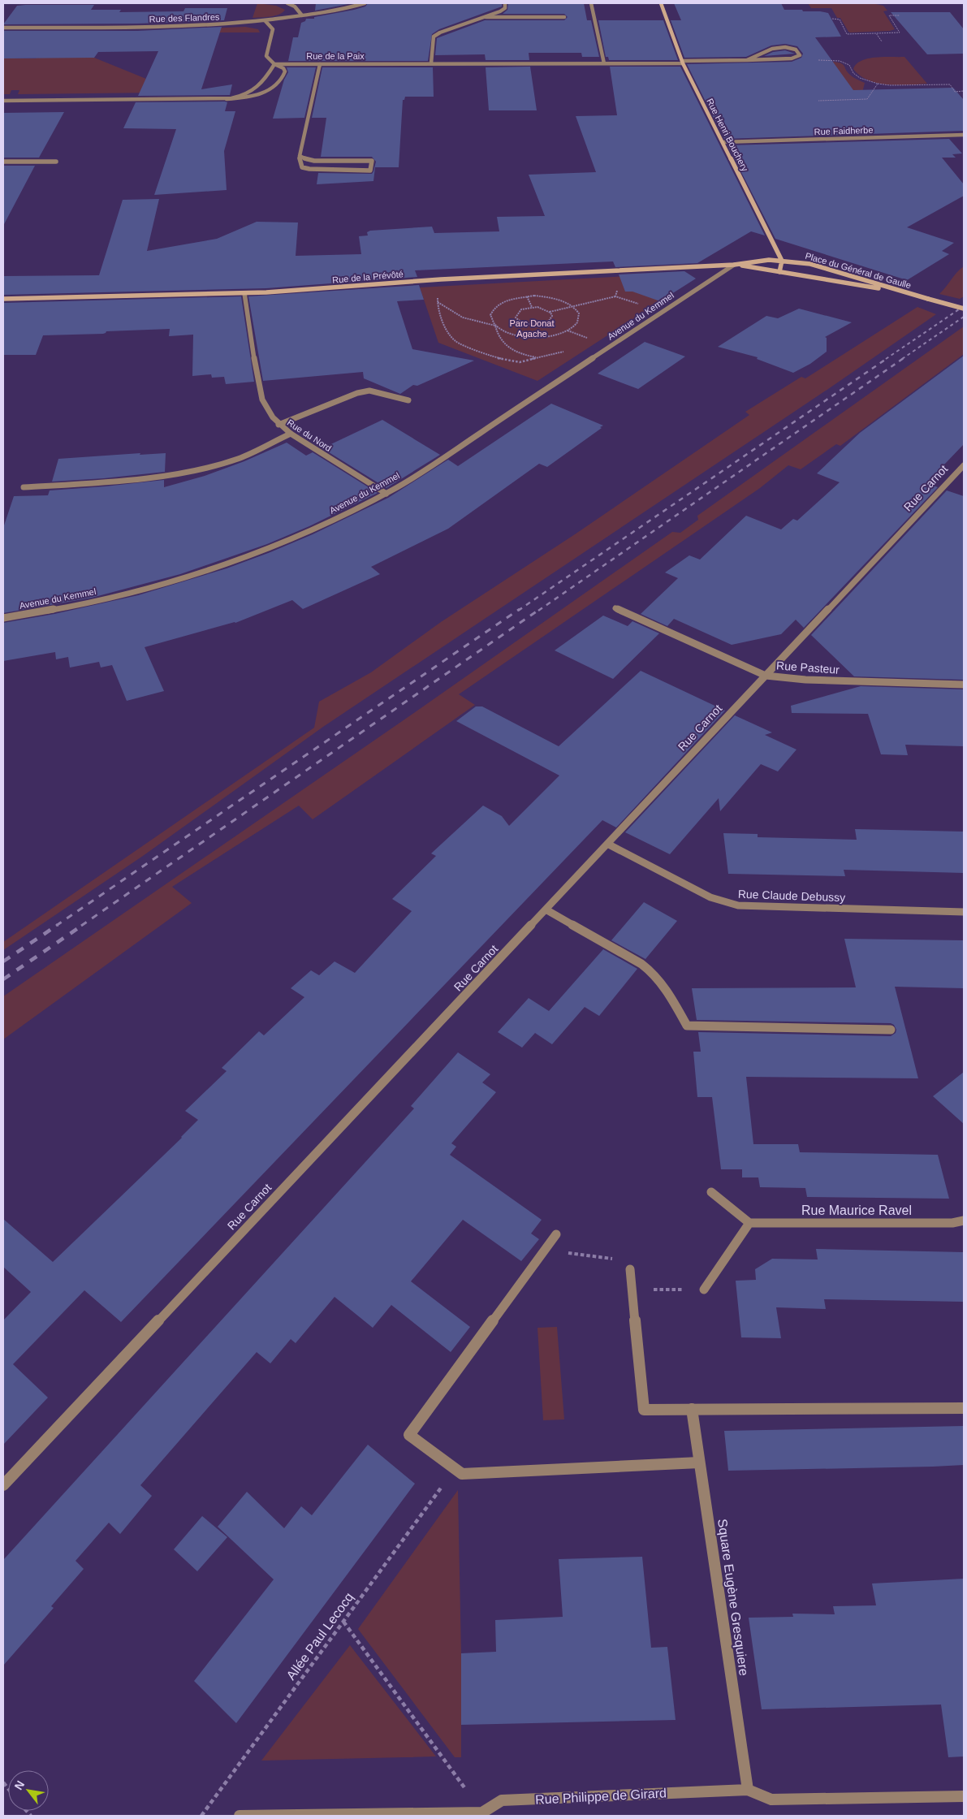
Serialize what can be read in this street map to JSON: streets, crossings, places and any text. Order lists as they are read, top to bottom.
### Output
{
  "streets": {
    "main road": ["Rue Henri Bouchery", "Place du Général de Gaulle", "Rue de la Prévôté"],
    "street": [
      "Rue des Flandres",
      "Rue de la Paix",
      "Rue Faidherbe",
      "Avenue du Kemmel",
      "Rue du Nord",
      "Rue Carnot",
      "Rue Pasteur",
      "Rue Claude Debussy",
      "Rue Maurice Ravel",
      "Square Eugène Gresquiere",
      "Rue Philippe de Girard"
    ],
    "path": ["Allée Paul Lecocq"]
  },
  "crossings": [
    ["Rue de la Paix", "Rue Henri Bouchery"],
    ["Rue Faidherbe", "Rue Henri Bouchery"],
    ["Rue Henri Bouchery", "Place du Général de Gaulle"],
    ["Place du Général de Gaulle", "Rue de la Prévôté"],
    ["Place du Général de Gaulle", "Avenue du Kemmel"],
    ["Rue de la Prévôté", "Avenue du Kemmel"],
    ["Rue de la Prévôté", "Rue du Nord"],
    ["Avenue du Kemmel", "Rue du Nord"],
    ["Rue Carnot", "Rue Pasteur"],
    ["Rue Carnot", "Rue Claude Debussy"],
    ["Square Eugène Gresquiere", "Rue Philippe de Girard"]
  ],
  "parks": ["Parc Donat Agache"],
  "north": "top left"
}
